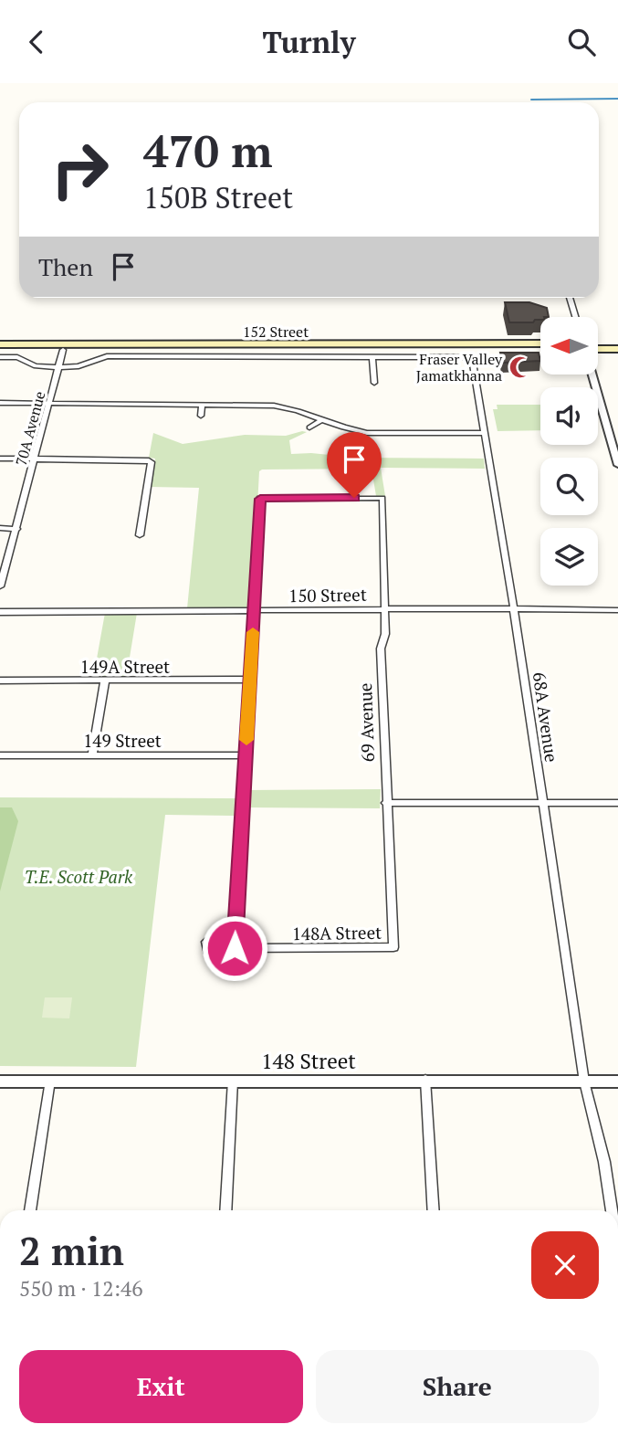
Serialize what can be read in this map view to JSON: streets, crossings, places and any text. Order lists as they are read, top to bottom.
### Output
{
  "streets": {
    "main road": ["152 Street"],
    "street": [
      "70A Avenue",
      "150 Street",
      "149A Street",
      "68A Avenue",
      "69 Avenue",
      "149 Street",
      "148A Street",
      "148 Street"
    ]
  },
  "crossings": [
    ["152 Street", "70A Avenue"],
    ["150 Street", "68A Avenue"],
    ["150 Street", "69 Avenue"],
    ["68A Avenue", "148 Street"],
    ["69 Avenue", "148A Street"]
  ],
  "parks": ["T.E. Scott Park"],
  "places": {
    "mosque": ["Fraser Valley Jamatkhanna"]
  },
  "north": "left",
  "page": {
    "header": "Turnly",
    "turn": ["470 m", "150B Street"],
    "then": "Then",
    "heading": ["2 min", "550 m · 12:46"],
    "buttons": ["Exit", "Share"]
  }
}
